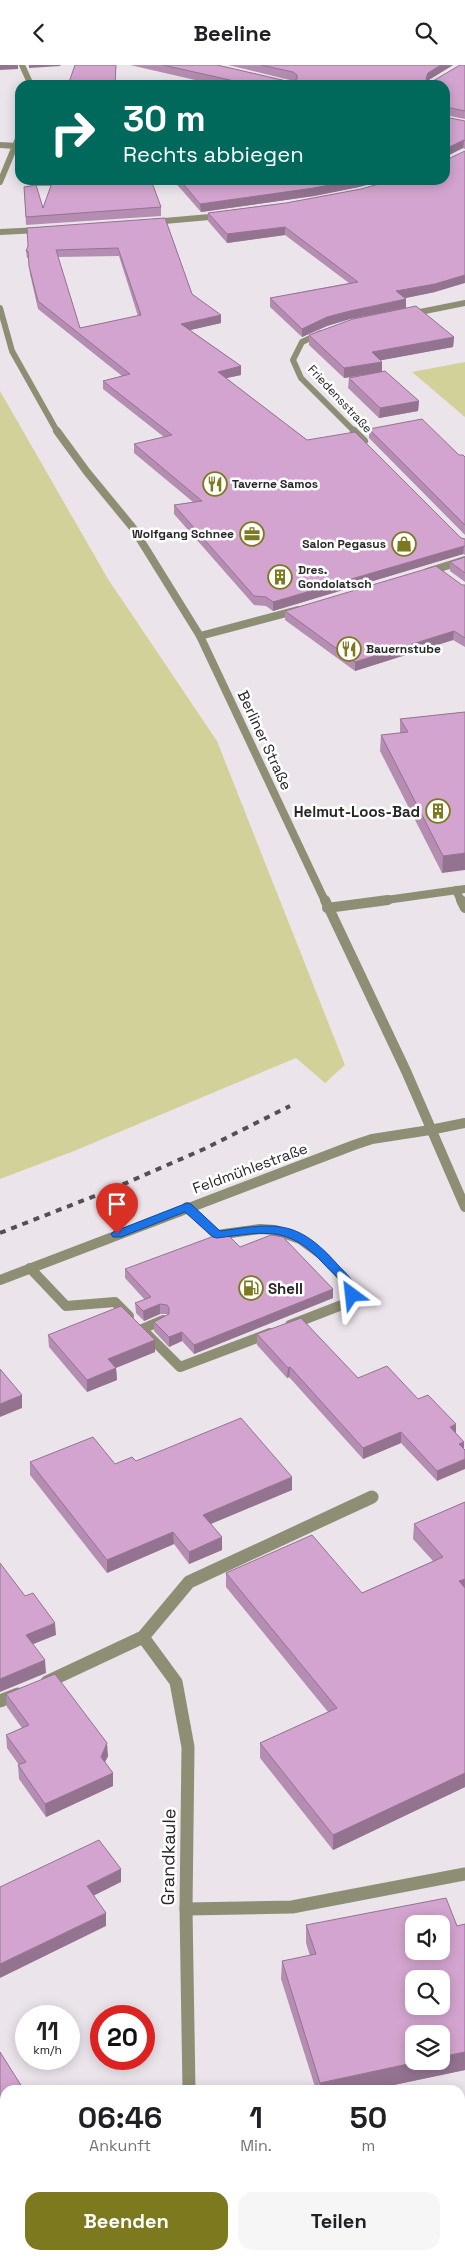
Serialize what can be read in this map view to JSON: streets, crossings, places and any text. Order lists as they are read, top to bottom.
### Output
{
  "streets": {
    "street": [
      "Friedensstraße",
      "Berliner Straße",
      "Feldmühlestraße",
      "Grandkaule"
    ]
  },
  "crossings": [
    ["Berliner Straße", "Feldmühlestraße"]
  ],
  "places": {
    "restaurant": ["Taverne Samos", "Bauernstube"],
    "office": ["Wolfgang Schnee"],
    "shop": ["Salon Pegasus"],
    "building": ["Dres. Gondolatsch", "Helmut-Loos-Bad"],
    "fuel station": ["Shell"]
  },
  "page": {
    "header": "Beeline",
    "turn": ["30 m", "Rechts abbiegen"],
    "speed": "11 km/h",
    "limit": "20",
    "eta": [
      "06:46",
      "Ankunft",
      "1",
      "Min.",
      "50",
      "m"
    ],
    "buttons": ["Beenden", "Teilen"]
  }
}
